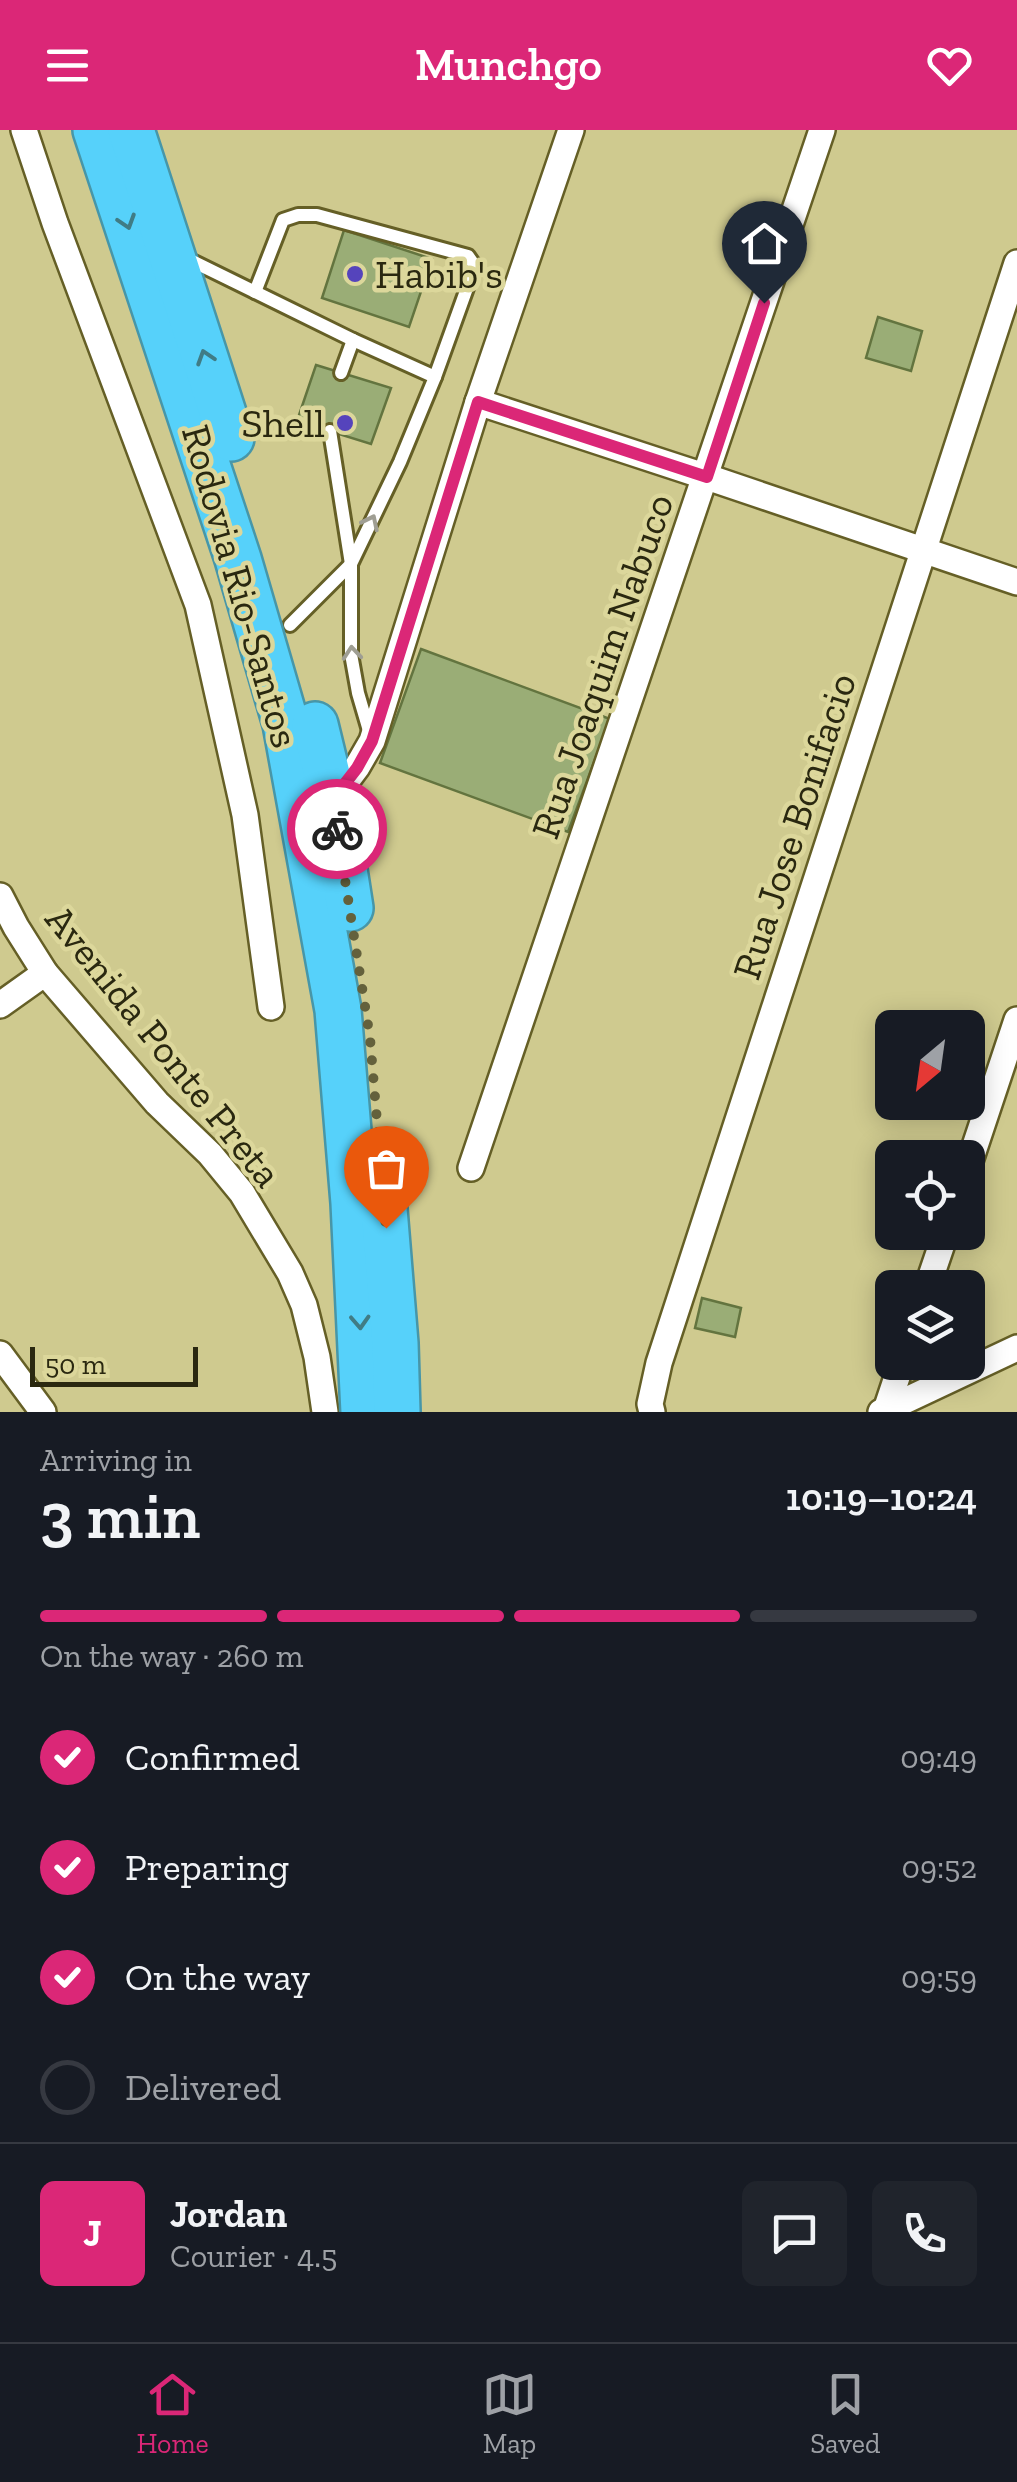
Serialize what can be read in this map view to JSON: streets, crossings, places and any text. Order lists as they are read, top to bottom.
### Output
{
  "streets": {
    "highway": ["Rodovia Rio-Santos"],
    "street": ["Rua Joaquim Nabuco", "Rua Jose Bonifacio", "Avenida Ponte Preta"]
  },
  "places": ["Habib's", "Shell"],
  "scale_bar": "50 m",
  "north": "bottom left",
  "page": {
    "header": "Munchgo",
    "scale": "50 m",
    "heading": ["3 min", "Arriving in", "10:19–10:24"],
    "panel": ["Jordan", "Courier · 4.5"],
    "bar": "On the way · 260 m",
    "list": [
      ["Confirmed", "09:49"],
      ["Preparing", "09:52"],
      ["On the way", "09:59"],
      "Delivered"
    ],
    "round": "J",
    "tabs": ["Home", "Map", "Saved"]
  }
}
